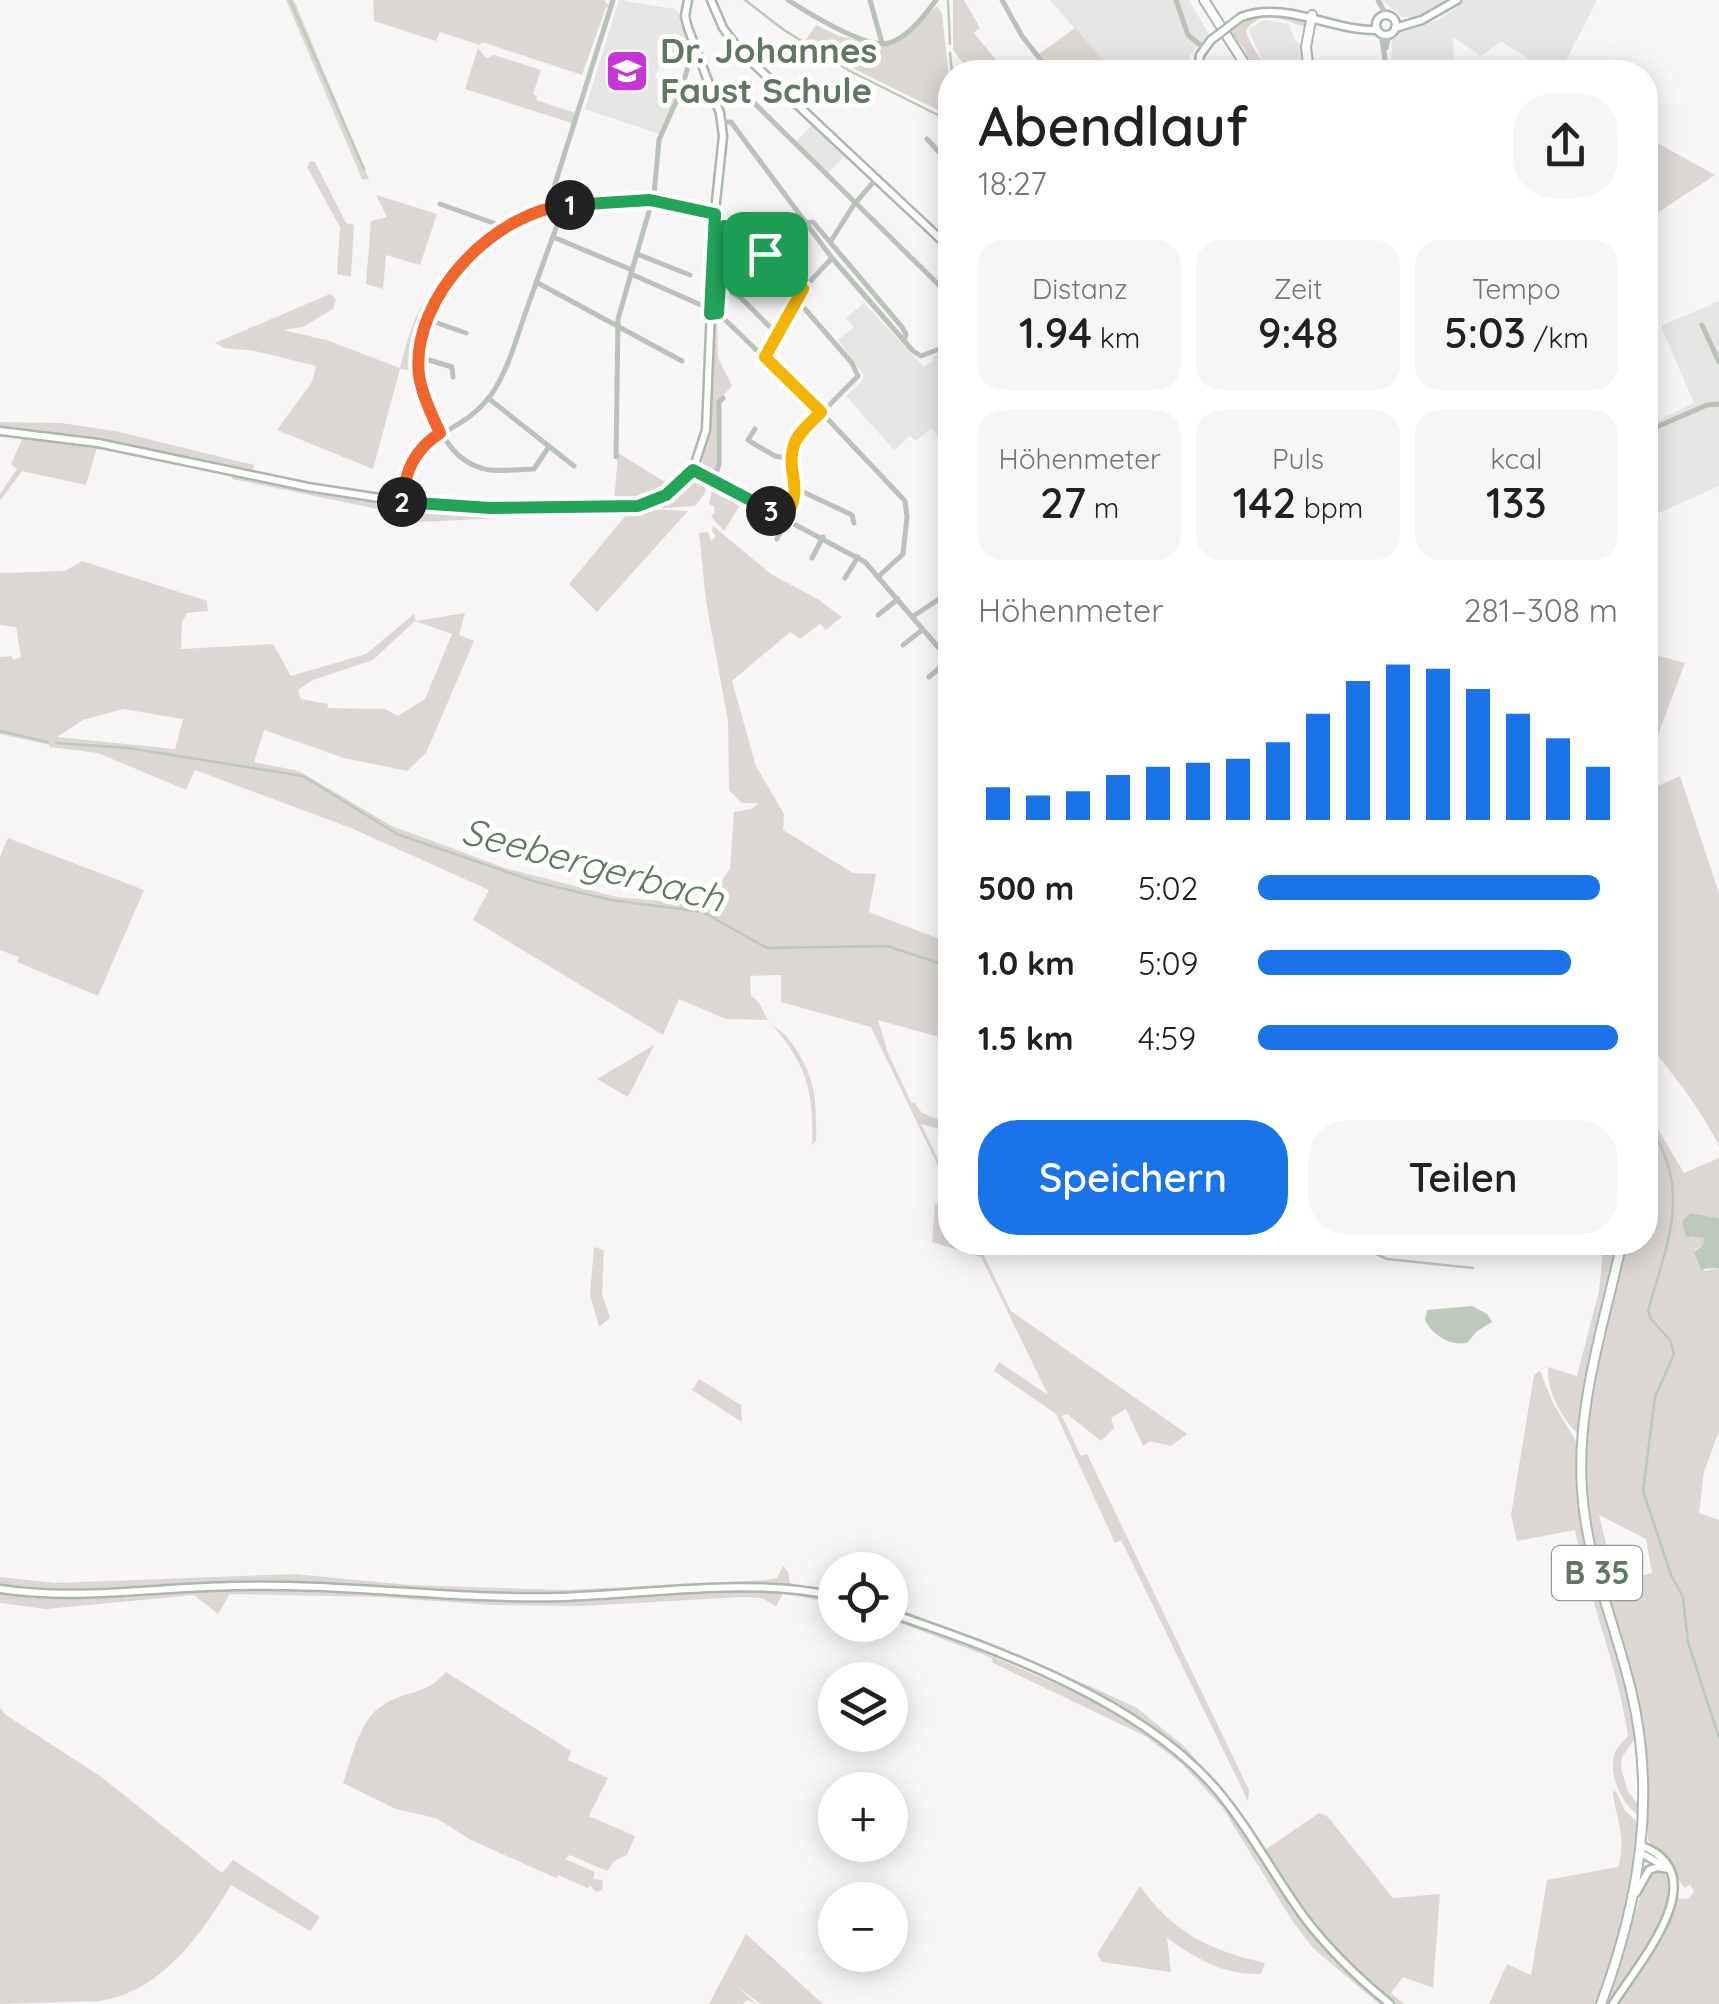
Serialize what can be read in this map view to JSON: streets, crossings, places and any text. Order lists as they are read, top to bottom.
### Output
{
  "streets": {
    "main road": ["B 35"]
  },
  "water": ["Seebergerbach"],
  "places": {
    "school or university": ["Dr. Johannes Faust Schule"]
  },
  "page": {
    "heading": ["Abendlauf", "18:27"],
    "pins": ["1", "2", "3"],
    "stats": [
      ["Distanz", "1.94 km"],
      ["Zeit", "9:48"],
      ["Tempo", "5:03 /km"],
      ["Höhenmeter", "27 m"],
      ["Puls", "142 bpm"],
      ["kcal", "133"]
    ],
    "chart": ["Höhenmeter", "281–308 m"],
    "list": [
      {
        "name": "500 m",
        "note": "5:02"
      },
      {
        "name": "1.0 km",
        "note": "5:09"
      },
      {
        "name": "1.5 km",
        "note": "4:59"
      }
    ],
    "buttons": ["Speichern", "Teilen"],
    "map_buttons": ["+", "−"]
  }
}
